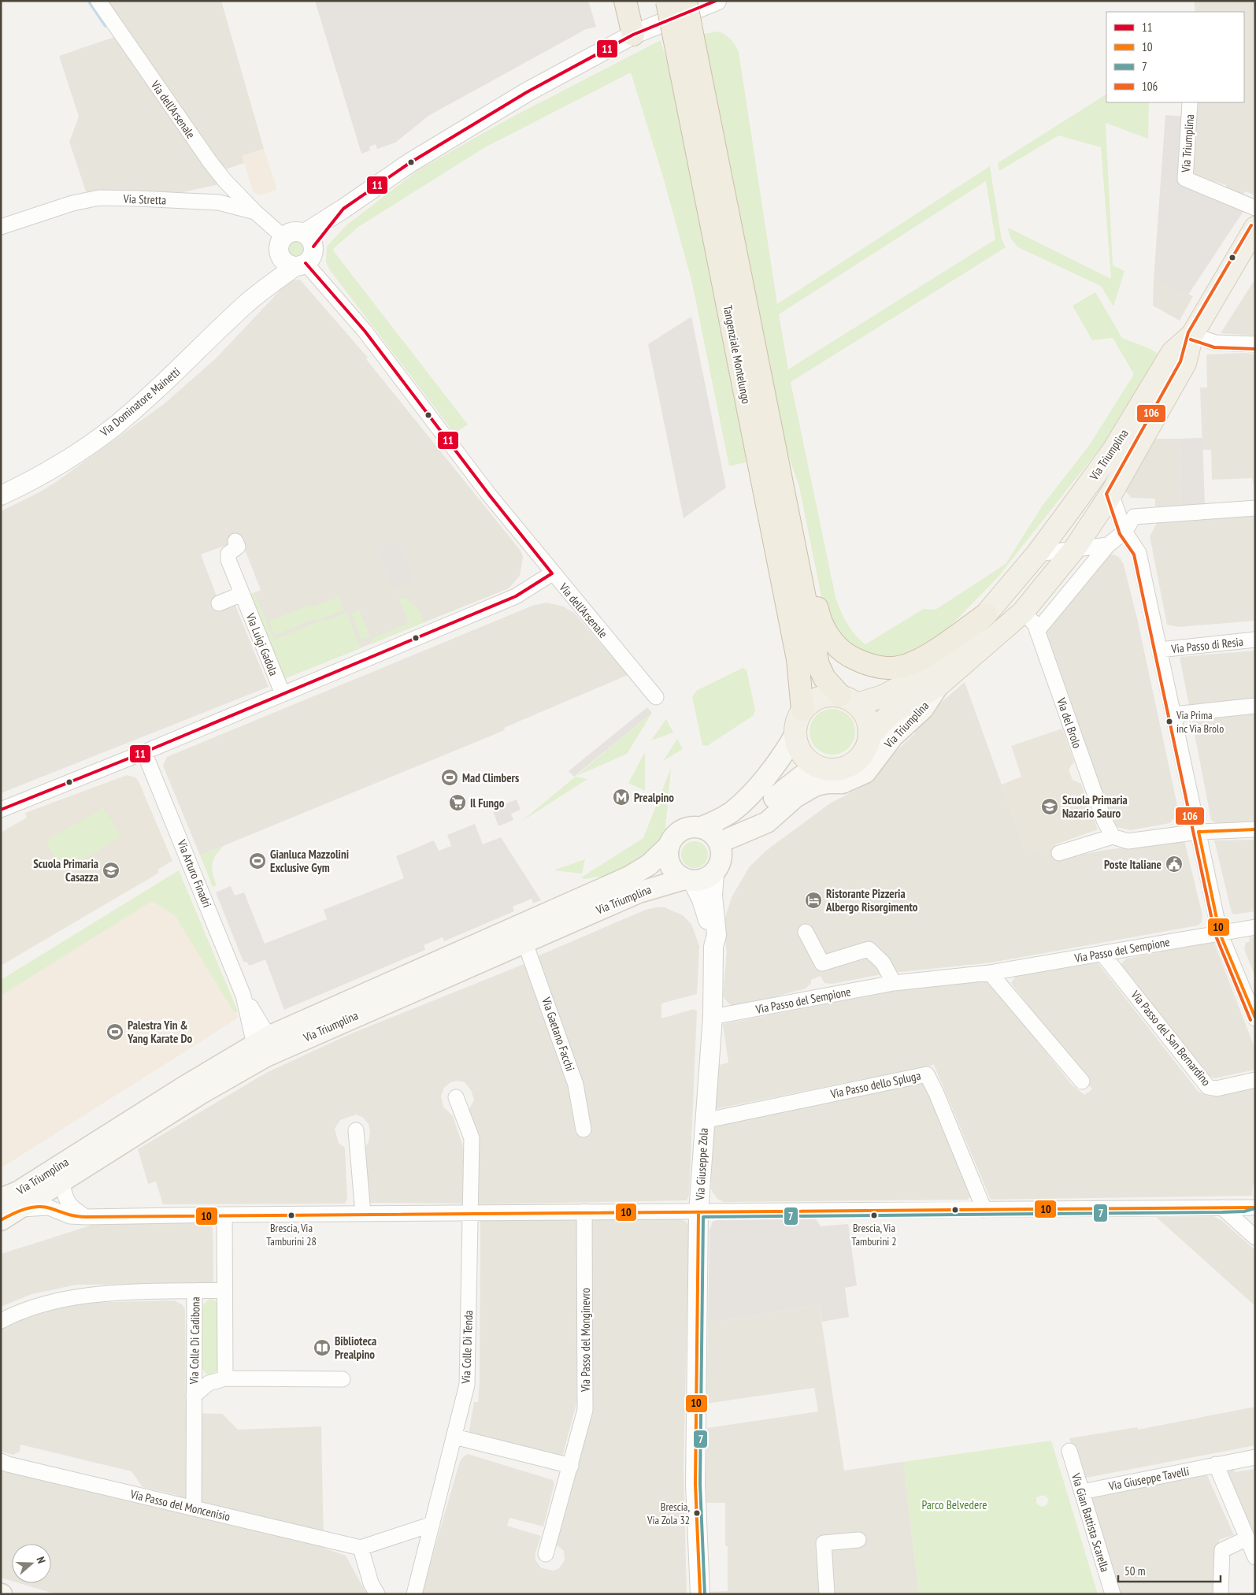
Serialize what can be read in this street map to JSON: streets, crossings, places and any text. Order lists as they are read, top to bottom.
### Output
{
  "streets": {
    "highway": ["Tangenziale Montelungo"],
    "main road": ["Via Triumplina"],
    "street": [
      "Via dell'Arsenale",
      "Via Stretta",
      "Via Dominatore Mainetti",
      "Via Luigi Gadola",
      "Via Passo di Resia",
      "Via del Brolo",
      "Via Arturo Finadri",
      "Via Passo del Sempione",
      "Via Gaetano Facchi",
      "Via Passo del San Bernardino",
      "Via Passo dello Spluga",
      "Via Giuseppe Zola",
      "Via Passo del Monginevro",
      "Via Colle Di Cadibona",
      "Via Colle Di Tenda",
      "Via Giuseppe Tavelli",
      "Via Passo del Moncenisio",
      "Via Gian Battista Scarella"
    ]
  },
  "crossings": [
    ["Via dell'Arsenale", "Via Stretta"],
    ["Via dell'Arsenale", "Via Dominatore Mainetti"],
    ["Via Triumplina", "Tangenziale Montelungo"],
    ["Via Triumplina", "Via del Brolo"],
    ["Via Triumplina", "Via Arturo Finadri"],
    ["Via Triumplina", "Via Gaetano Facchi"],
    ["Via Triumplina", "Via Giuseppe Zola"],
    ["Via Stretta", "Via Dominatore Mainetti"],
    ["Via Passo del Sempione", "Via Passo del San Bernardino"],
    ["Via Passo del Sempione", "Via Giuseppe Zola"],
    ["Via Passo dello Spluga", "Via Giuseppe Zola"],
    ["Via Colle Di Cadibona", "Via Passo del Moncenisio"],
    ["Via Giuseppe Tavelli", "Via Gian Battista Scarella"]
  ],
  "parks": ["Parco Belvedere"],
  "places": {
    "other": [
      "Via Prima inc Via Brolo",
      "Brescia, Via Tamburini 28",
      "Brescia, Via Tamburini 2",
      "Brescia, Via Zola 32"
    ],
    "sports": ["Mad Climbers", "Gianluca Mazzolini Exclusive Gym", "Palestra Yin & Yang Karate Do"],
    "metro station": ["Prealpino"],
    "supermarket": ["Il Fungo"],
    "school or university": ["Scuola Primaria Nazario Sauro", "Scuola Primaria Casazza"],
    "public building": ["Poste Italiane"],
    "hotel": ["Ristorante Pizzeria Albergo Risorgimento"],
    "library": ["Biblioteca Prealpino"]
  },
  "lines": [
    "transit line 11",
    "transit line 106",
    "transit line 10",
    "transit line 7"
  ],
  "legend": [
    "11",
    "10",
    "7",
    "106"
  ],
  "scale_bar": "50 m",
  "north": "right"
}
